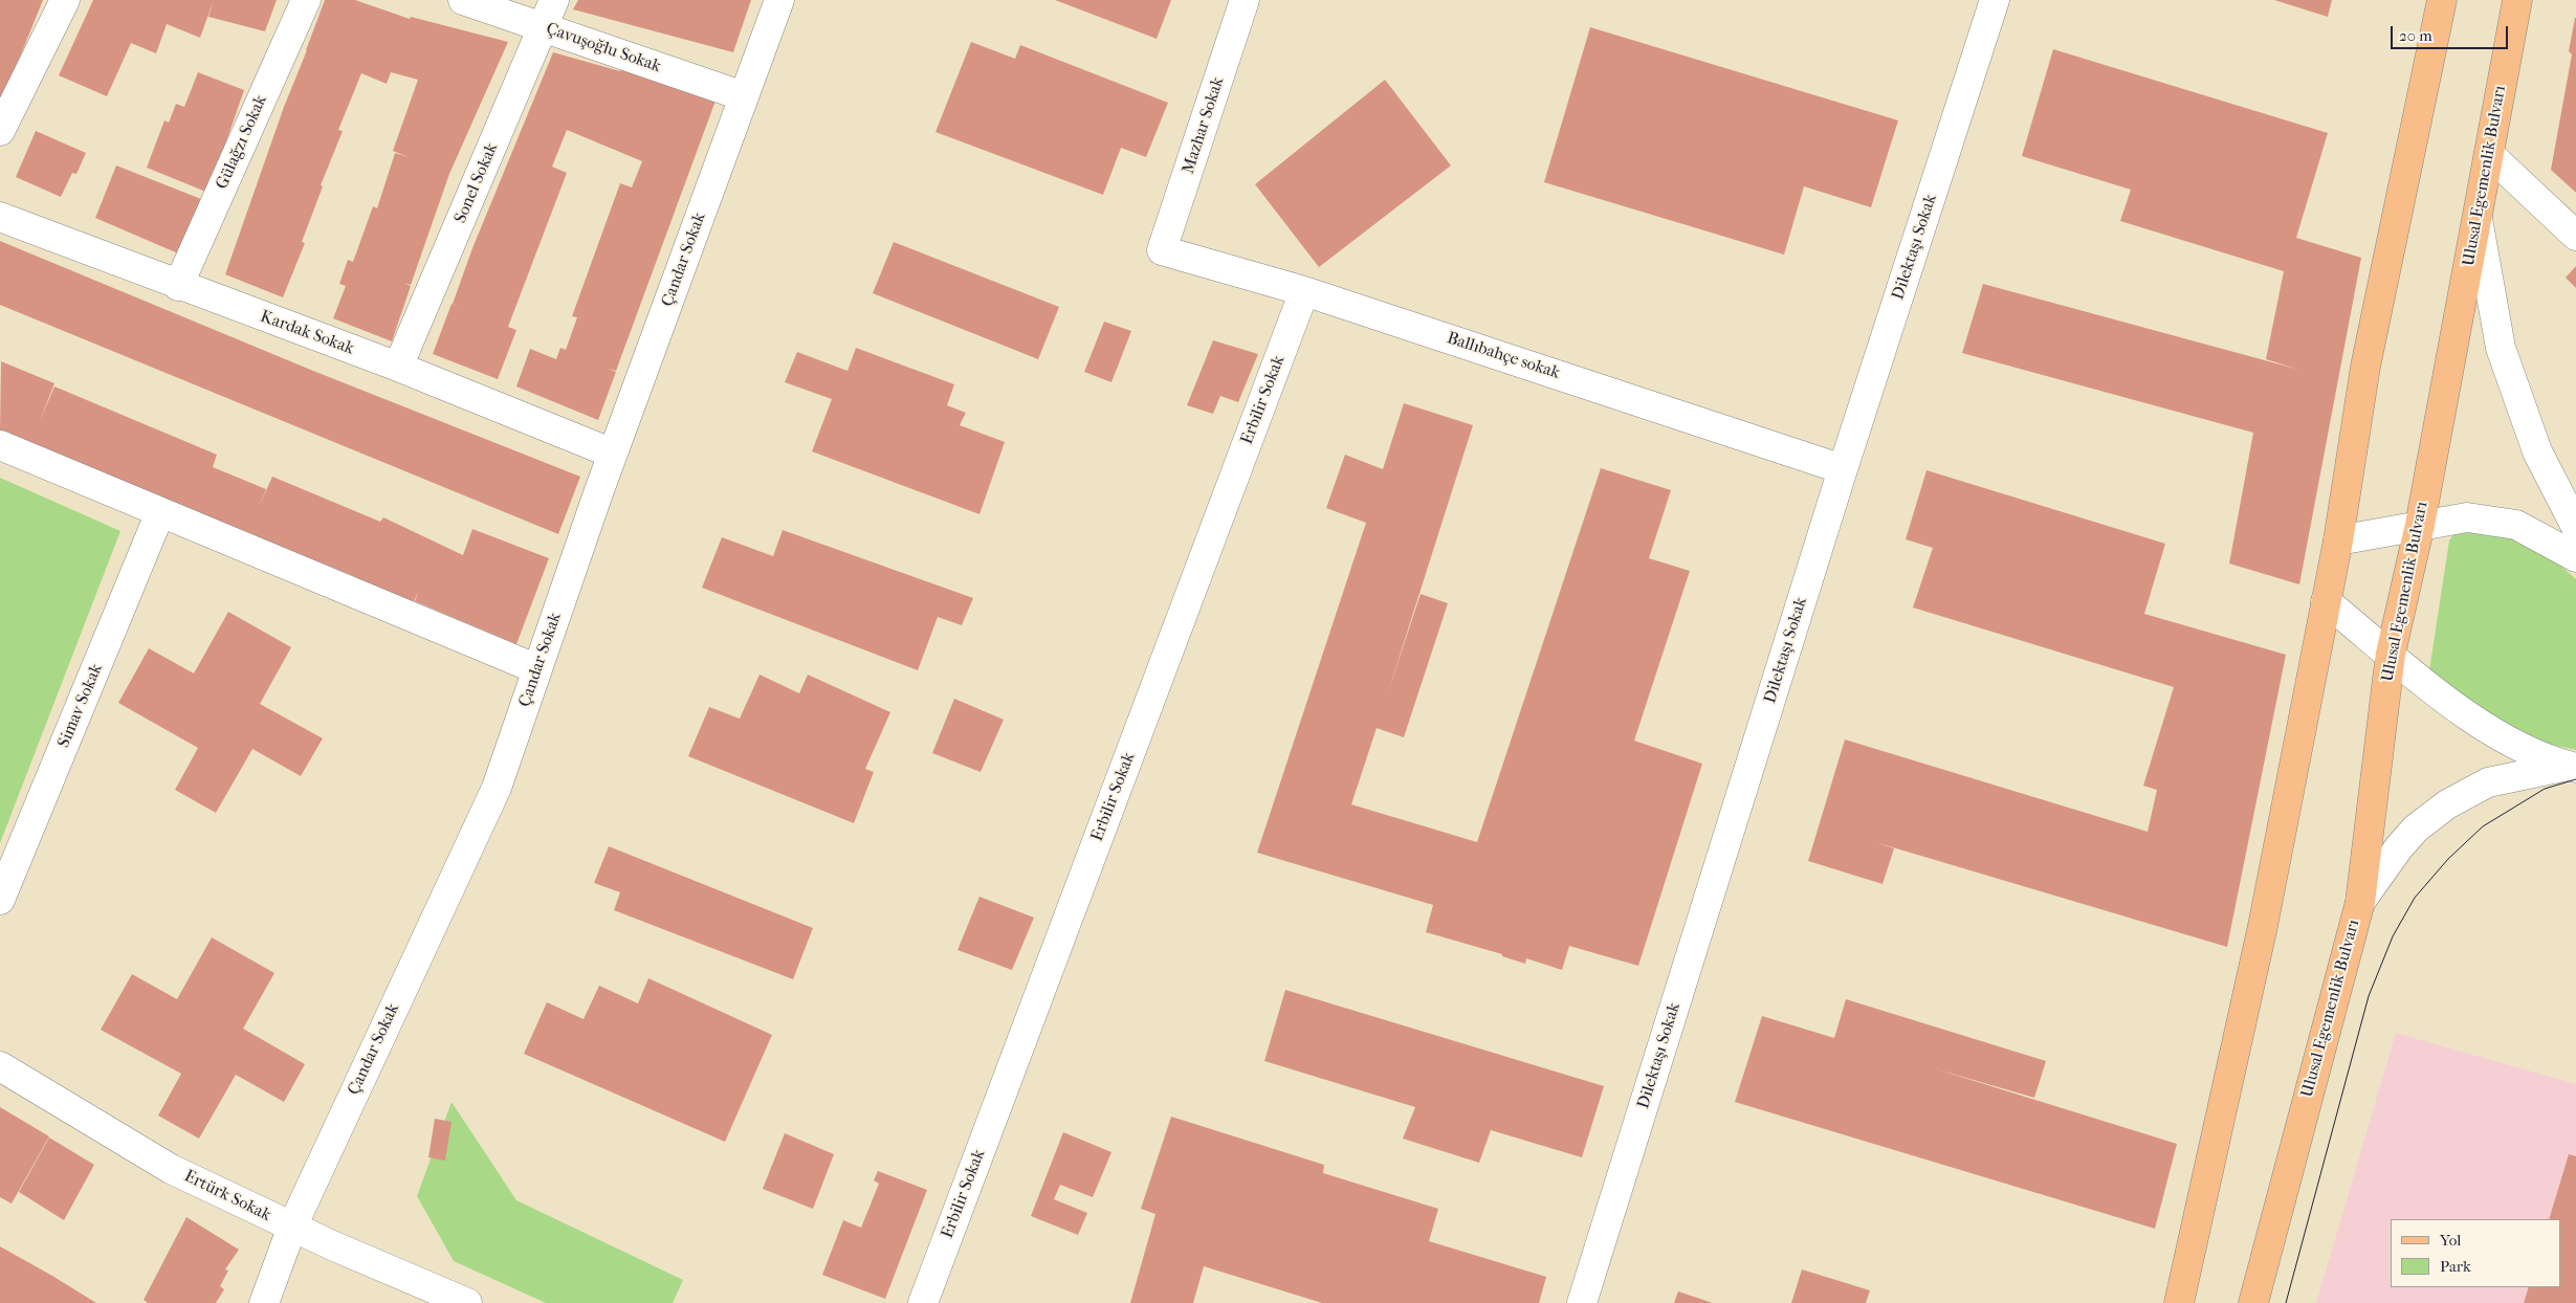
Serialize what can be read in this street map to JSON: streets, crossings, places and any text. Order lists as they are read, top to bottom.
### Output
{
  "streets": {
    "main road": ["Ulusal Egemenlik Bulvarı"],
    "street": [
      "Çavuşoğlu Sokak",
      "Mazhar Sokak",
      "Gülağzı Sokak",
      "Sonel Sokak",
      "Dilektaşı Sokak",
      "Çandar Sokak",
      "Kardak Sokak",
      "Ballıbahçe sokak",
      "Erbilir Sokak",
      "Simav Sokak",
      "Ertürk Sokak"
    ]
  },
  "crossings": [
    ["Çavuşoğlu Sokak", "Sonel Sokak"],
    ["Çavuşoğlu Sokak", "Çandar Sokak"],
    ["Mazhar Sokak", "Ballıbahçe sokak"],
    ["Gülağzı Sokak", "Kardak Sokak"],
    ["Sonel Sokak", "Kardak Sokak"],
    ["Dilektaşı Sokak", "Ballıbahçe sokak"],
    ["Çandar Sokak", "Kardak Sokak"],
    ["Çandar Sokak", "Ertürk Sokak"],
    ["Ballıbahçe sokak", "Erbilir Sokak"]
  ],
  "legend": ["Yol", "Park"],
  "scale_bar": "20 m"
}
